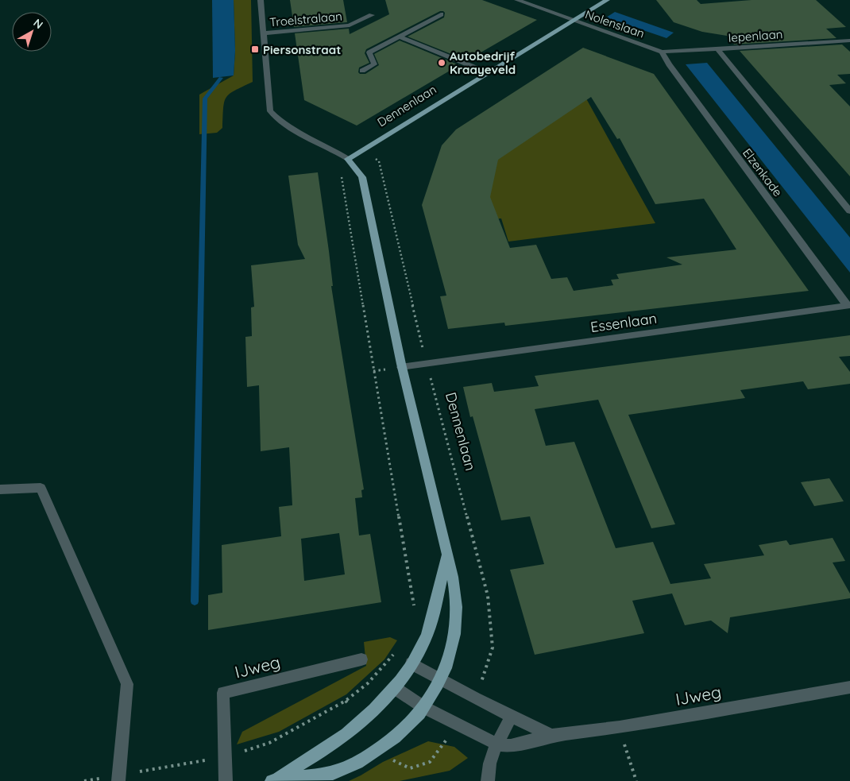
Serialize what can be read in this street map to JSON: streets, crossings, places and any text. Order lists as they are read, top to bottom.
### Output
{
  "streets": {
    "main road": ["Dennenlaan"],
    "street": [
      "Troelstralaan",
      "Nolenslaan",
      "Iepenlaan",
      "Elzenkade",
      "Essenlaan",
      "IJweg"
    ]
  },
  "crossings": [
    ["Troelstralaan", "Dennenlaan"],
    ["Nolenslaan", "Iepenlaan"],
    ["Nolenslaan", "Dennenlaan"],
    ["Nolenslaan", "Elzenkade"],
    ["Iepenlaan", "Elzenkade"],
    ["Dennenlaan", "Essenlaan"],
    ["Elzenkade", "Essenlaan"]
  ],
  "places": {
    "transit": ["Piersonstraat"],
    "other": ["Autobedrijf Kraayeveld"]
  },
  "north": "top right"
}
